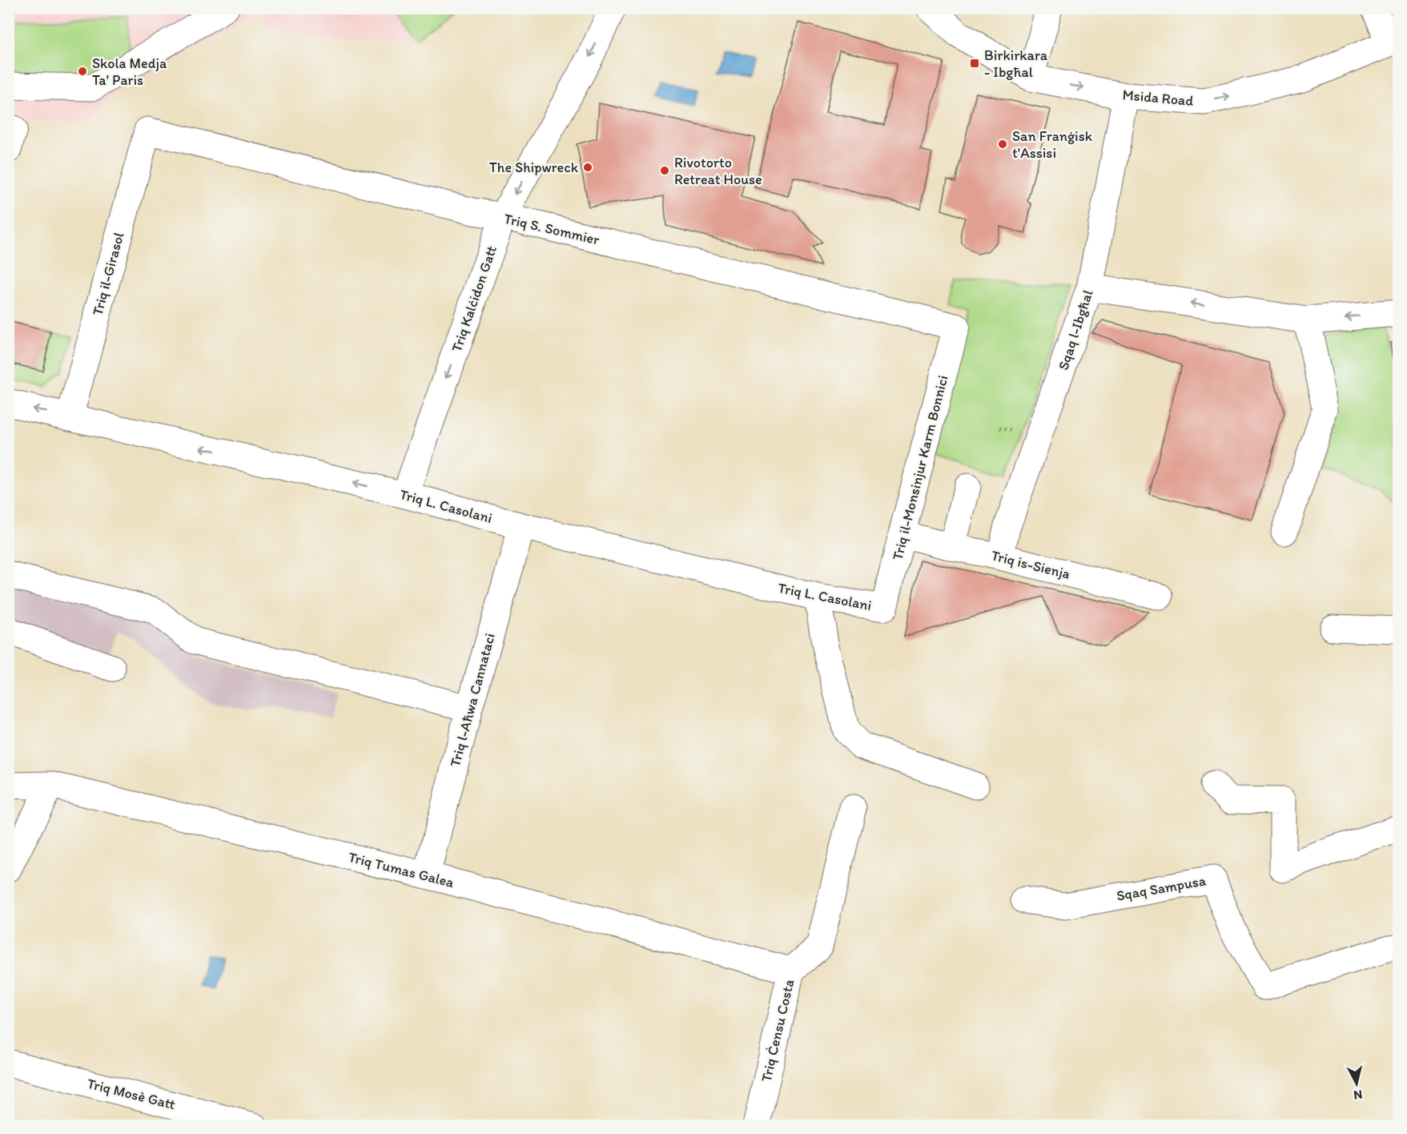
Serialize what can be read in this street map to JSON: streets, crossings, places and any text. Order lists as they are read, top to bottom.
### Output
{
  "streets": {
    "street": [
      "Msida Road",
      "Triq S. Sommier",
      "Triq il-Girasol",
      "Triq Kalċidon Gatt",
      "Sqaq l-Ibgħal",
      "Triq il-Monsinjur Karm Bonnici",
      "Triq L. Casolani",
      "Triq is-Sienja",
      "Triq l-Aħwa Cannataci",
      "Triq Tumas Galea",
      "Sqaq Sampusa",
      "Triq Ċensu Costa",
      "Triq Mosè Gatt"
    ]
  },
  "crossings": [
    ["Msida Road", "Sqaq l-Ibgħal"],
    ["Triq S. Sommier", "Triq il-Girasol"],
    ["Triq S. Sommier", "Triq Kalċidon Gatt"],
    ["Triq S. Sommier", "Triq il-Monsinjur Karm Bonnici"],
    ["Triq il-Girasol", "Triq L. Casolani"],
    ["Triq Kalċidon Gatt", "Triq L. Casolani"],
    ["Sqaq l-Ibgħal", "Triq is-Sienja"],
    ["Triq il-Monsinjur Karm Bonnici", "Triq L. Casolani"],
    ["Triq il-Monsinjur Karm Bonnici", "Triq is-Sienja"],
    ["Triq L. Casolani", "Triq l-Aħwa Cannataci"],
    ["Triq l-Aħwa Cannataci", "Triq Tumas Galea"],
    ["Triq Tumas Galea", "Triq Ċensu Costa"]
  ],
  "one_way": ["Triq Kalċidon Gatt"],
  "places": {
    "transit": ["Birkirkara - Ibgħal"],
    "other": [
      "Skola Medja Ta' Paris",
      "San Franġisk t'Assisi",
      "The Shipwreck",
      "Rivotorto Retreat House"
    ]
  },
  "north": "bottom"
}
